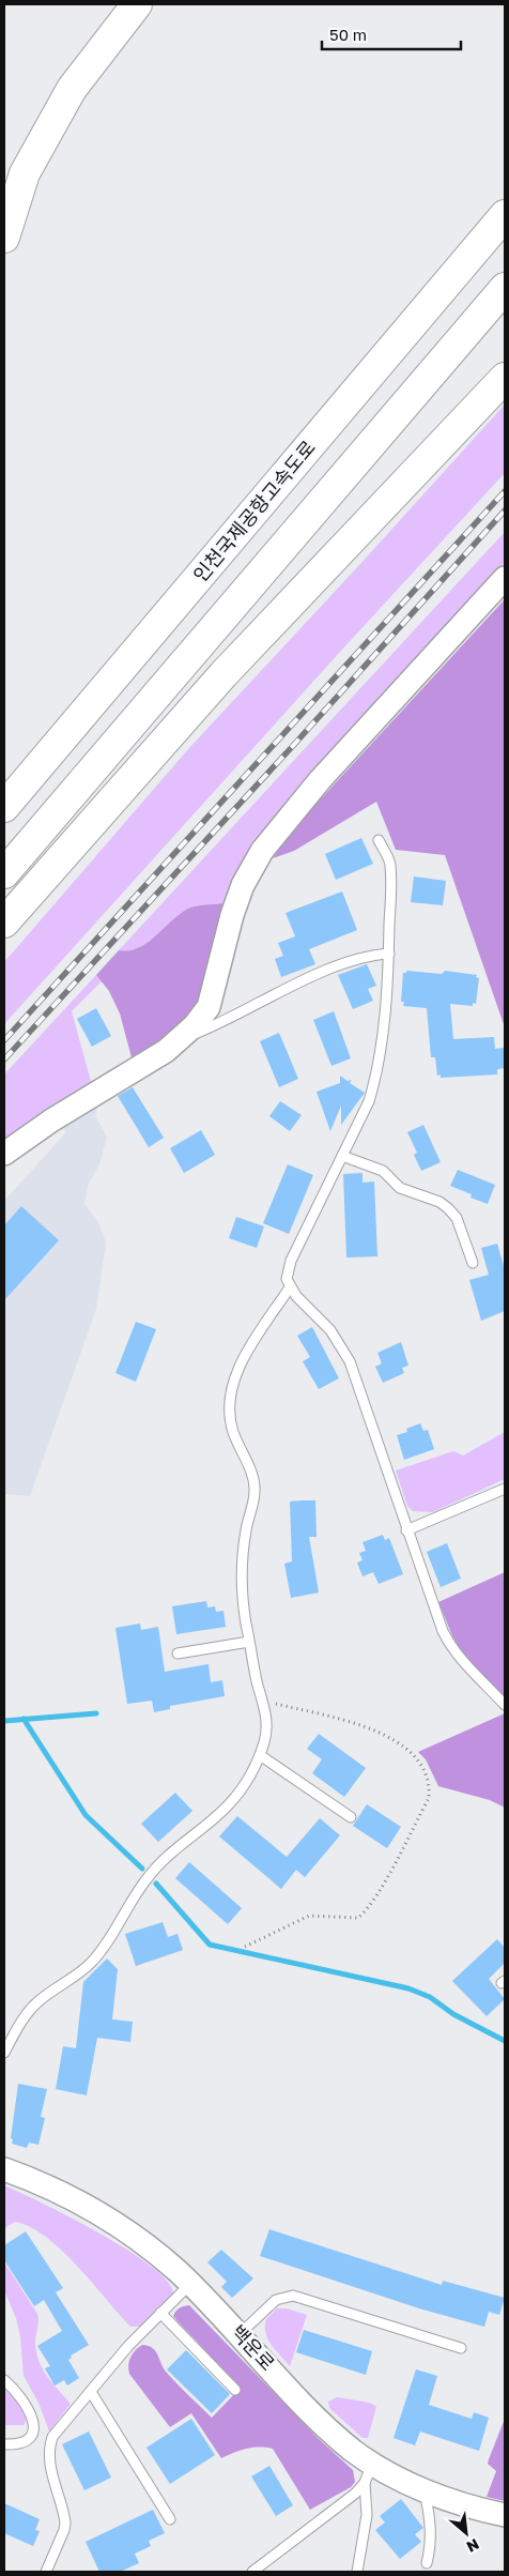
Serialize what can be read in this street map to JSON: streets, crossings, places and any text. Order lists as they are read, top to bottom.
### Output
{
  "streets": {
    "highway": ["인천국제공항고속도로"],
    "street": ["백운로"]
  },
  "scale_bar": "50 m",
  "north": "bottom right"
}
